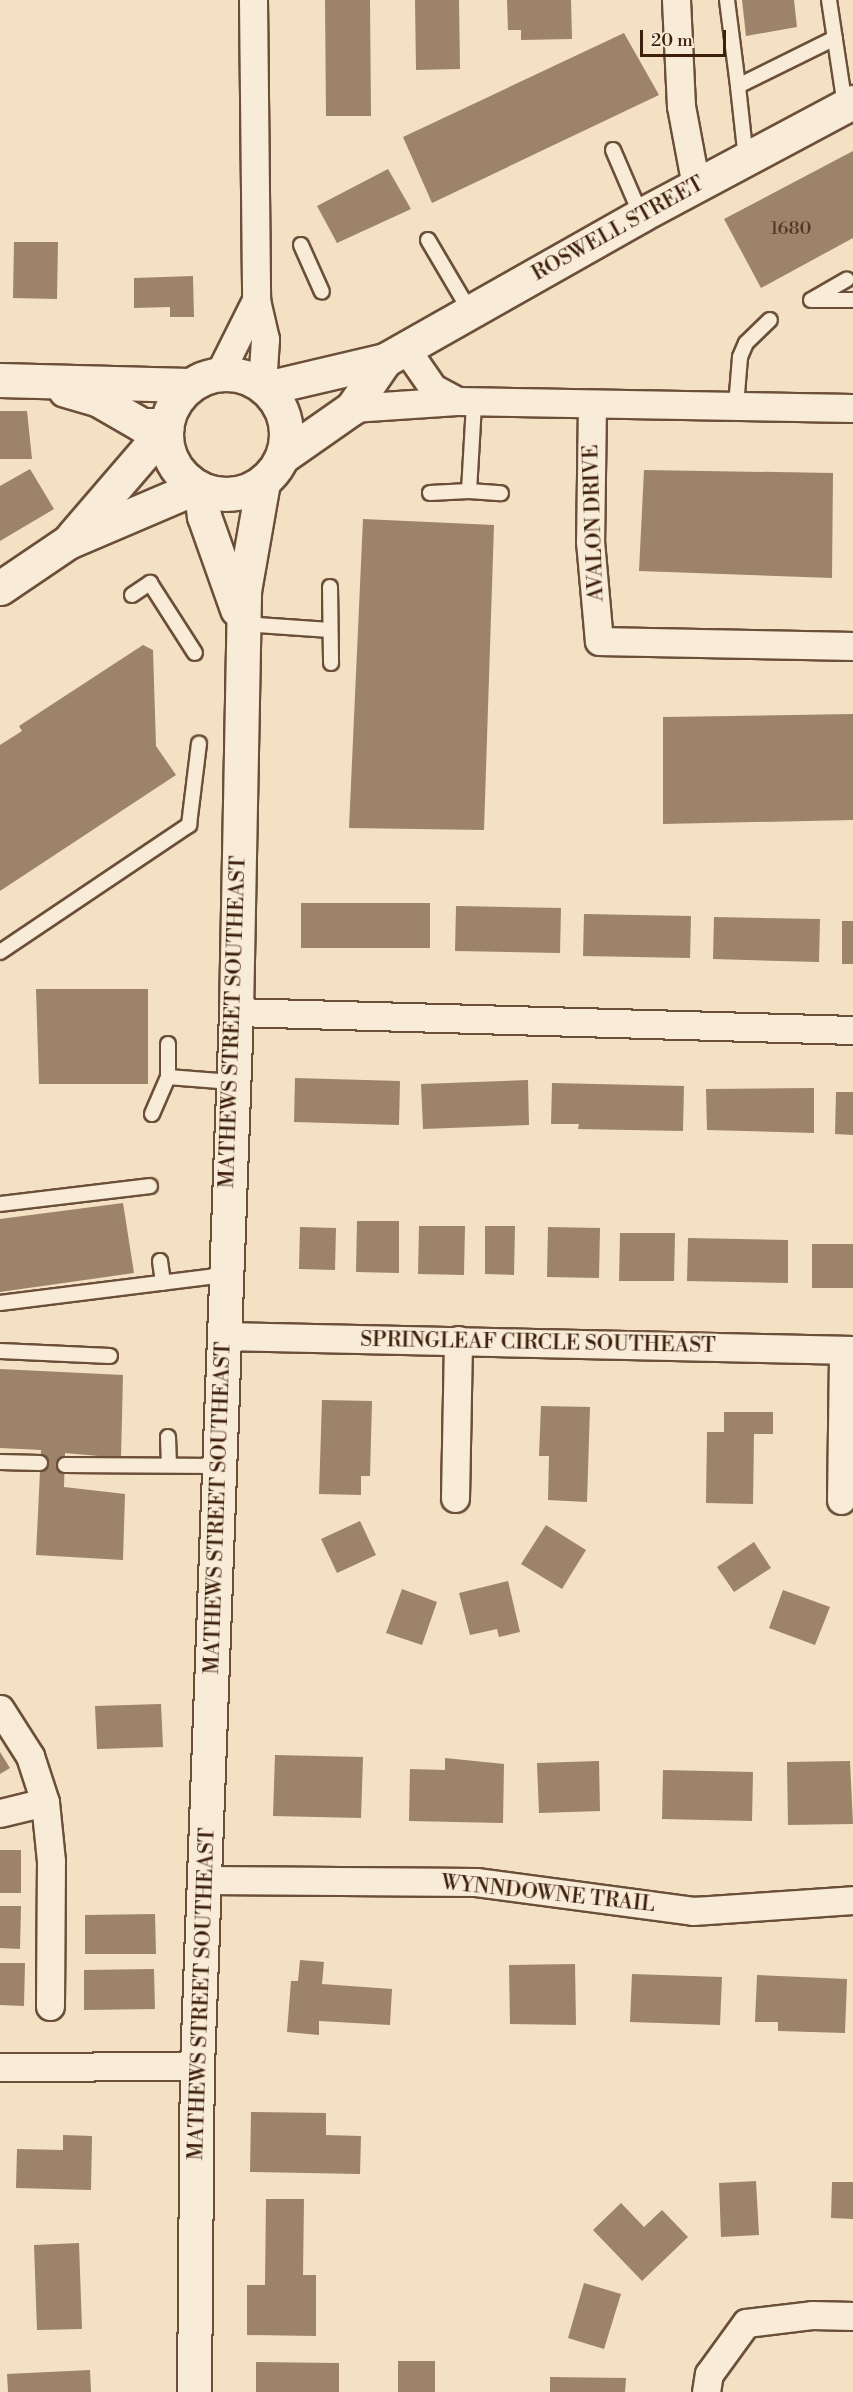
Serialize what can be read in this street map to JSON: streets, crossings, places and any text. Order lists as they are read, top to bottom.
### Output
{
  "streets": {
    "street": [
      "ROSWELL STREET",
      "AVALON DRIVE",
      "MATHEWS STREET SOUTHEAST",
      "SPRINGLEAF CIRCLE SOUTHEAST",
      "WYNNDOWNE TRAIL"
    ]
  },
  "crossings": [
    ["ROSWELL STREET", "MATHEWS STREET SOUTHEAST"],
    ["MATHEWS STREET SOUTHEAST", "SPRINGLEAF CIRCLE SOUTHEAST"],
    ["MATHEWS STREET SOUTHEAST", "WYNNDOWNE TRAIL"]
  ],
  "house_numbers": ["1680"],
  "scale_bar": "20 m"
}
